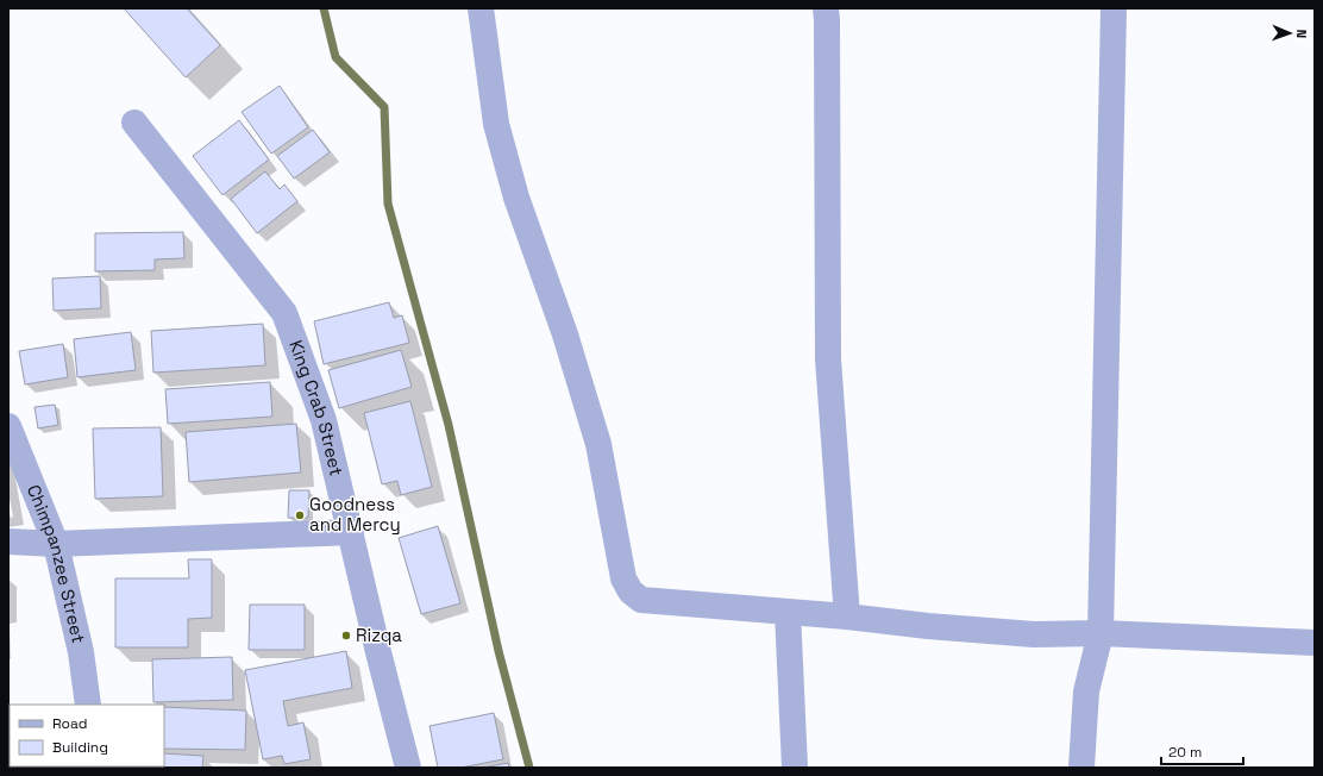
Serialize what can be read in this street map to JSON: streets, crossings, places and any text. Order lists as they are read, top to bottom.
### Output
{
  "streets": {
    "street": ["King Crab Street", "Chimpanzee Street"]
  },
  "places": ["Goodness and Mercy", "Rizqa"],
  "legend": ["Road", "Building"],
  "scale_bar": "20 m",
  "north": "right"
}
